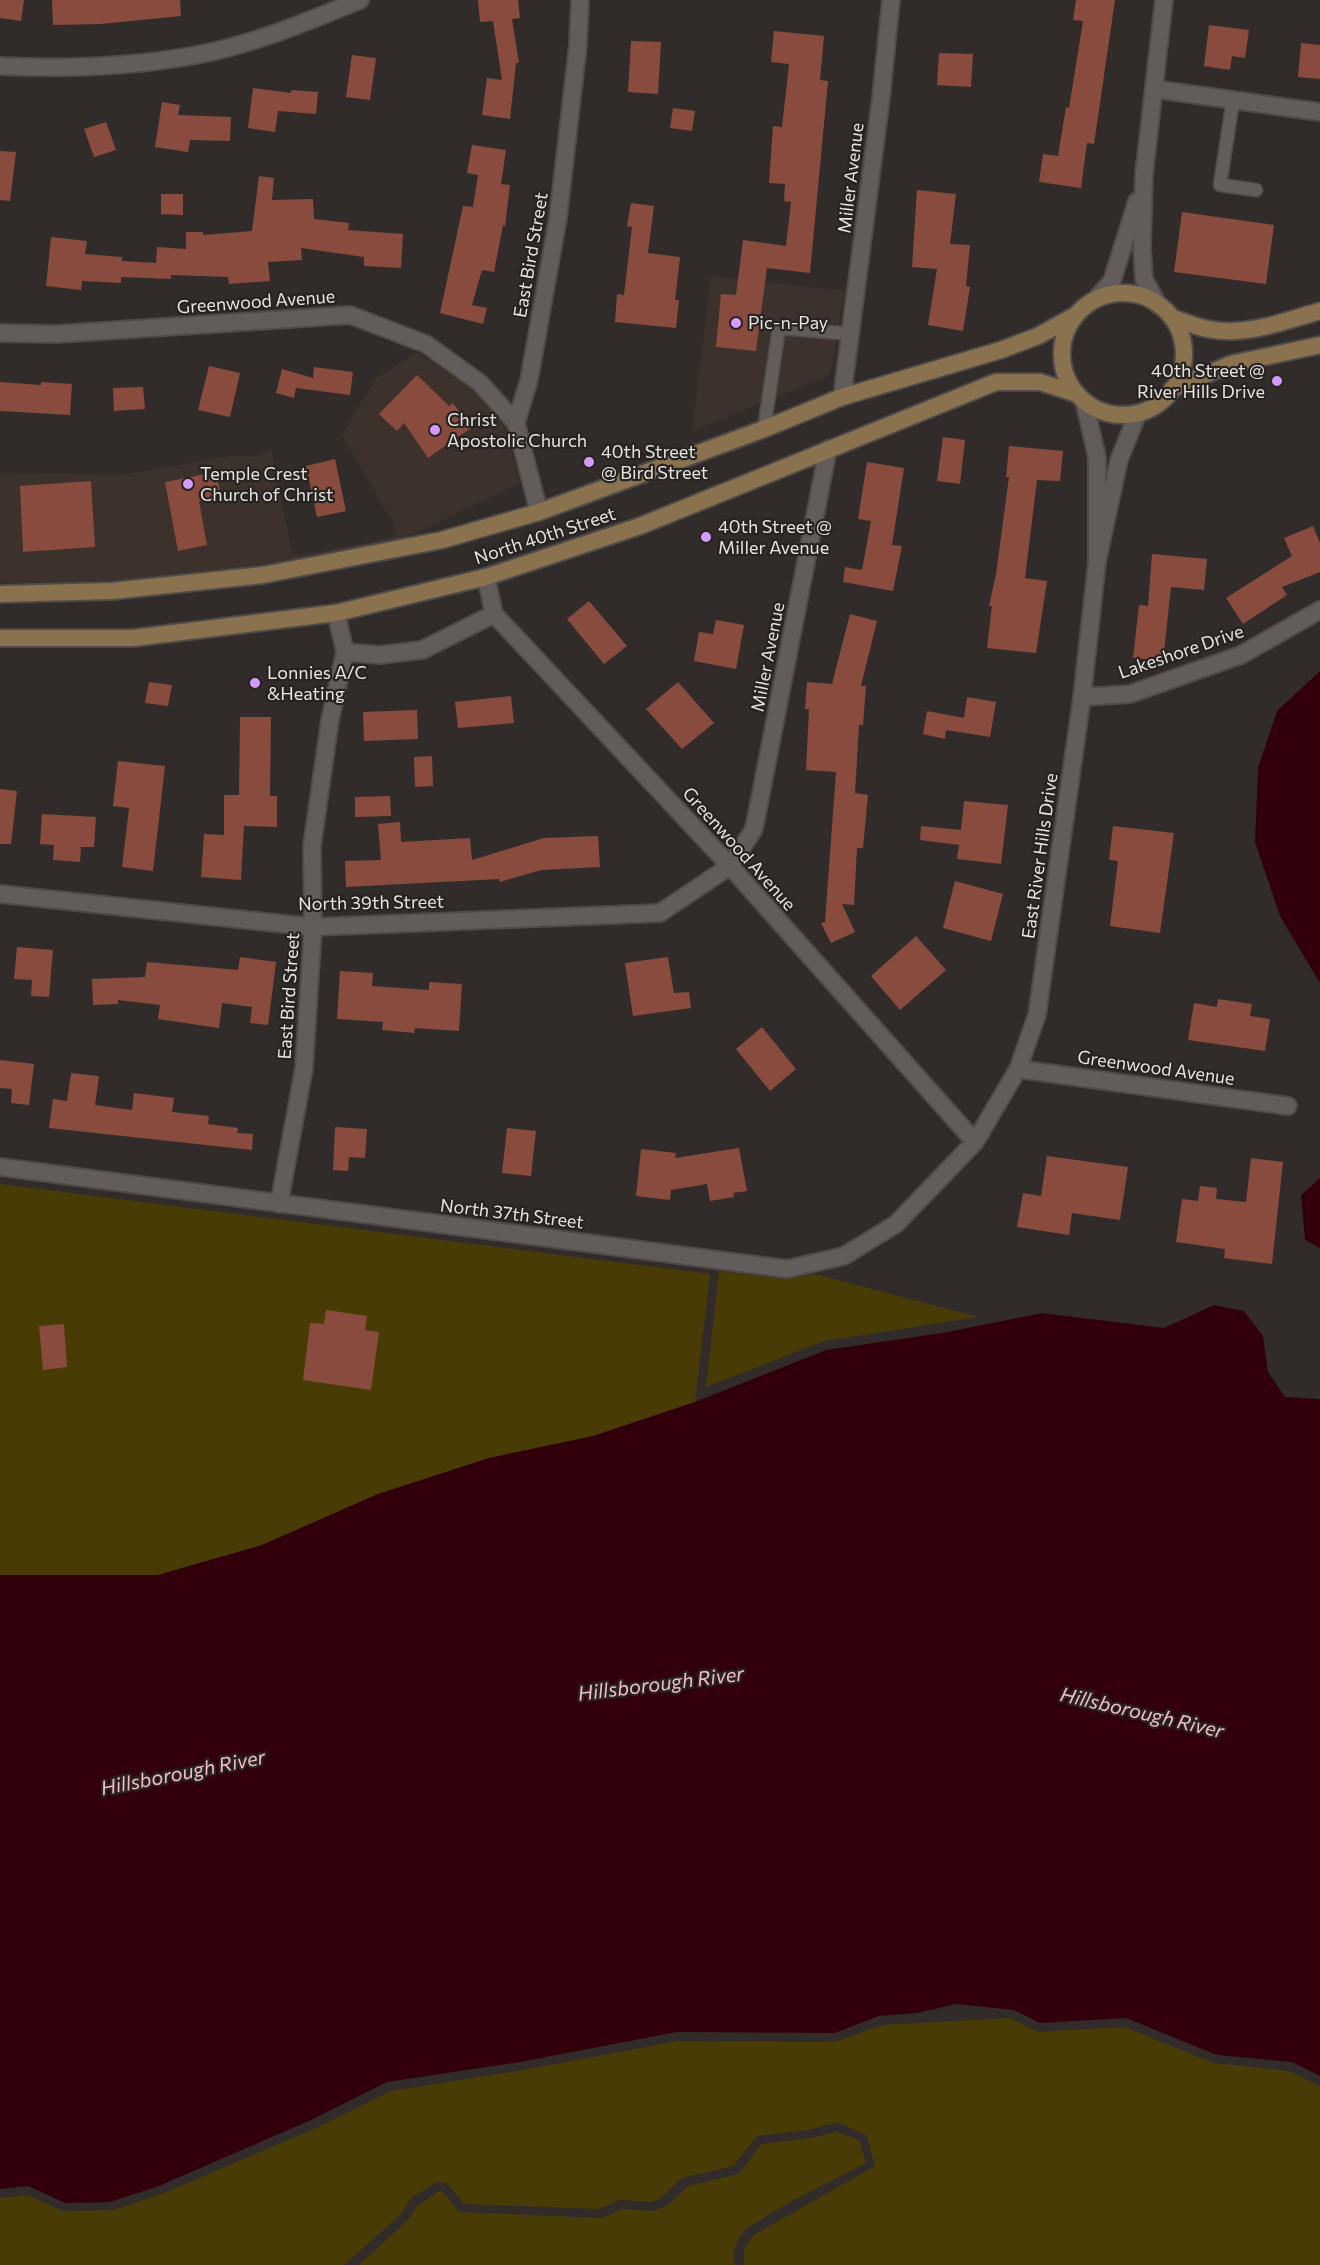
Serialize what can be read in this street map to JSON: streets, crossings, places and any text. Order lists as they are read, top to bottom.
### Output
{
  "streets": {
    "main road": ["North 40th Street"],
    "street": [
      "Miller Avenue",
      "East Bird Street",
      "Greenwood Avenue",
      "Lakeshore Drive",
      "East River Hills Drive",
      "North 39th Street",
      "North 37th Street"
    ]
  },
  "crossings": [
    ["Miller Avenue", "Greenwood Avenue"],
    ["Miller Avenue", "North 40th Street"],
    ["Miller Avenue", "North 39th Street"],
    ["East Bird Street", "Greenwood Avenue"],
    ["East Bird Street", "North 40th Street"],
    ["East Bird Street", "North 39th Street"],
    ["East Bird Street", "North 37th Street"],
    ["Greenwood Avenue", "East River Hills Drive"],
    ["Greenwood Avenue", "North 39th Street"],
    ["Greenwood Avenue", "North 37th Street"],
    ["North 40th Street", "East River Hills Drive"],
    ["Lakeshore Drive", "East River Hills Drive"],
    ["East River Hills Drive", "North 37th Street"]
  ],
  "water": ["Hillsborough River"],
  "places": [
    "Pic-n-Pay",
    "40th Street @ River Hills Drive",
    "Christ Apostolic Church",
    "40th Street @ Bird Street",
    "Temple Crest Church of Christ",
    "40th Street @ Miller Avenue",
    "Lonnies A/C &Heating"
  ]
}
